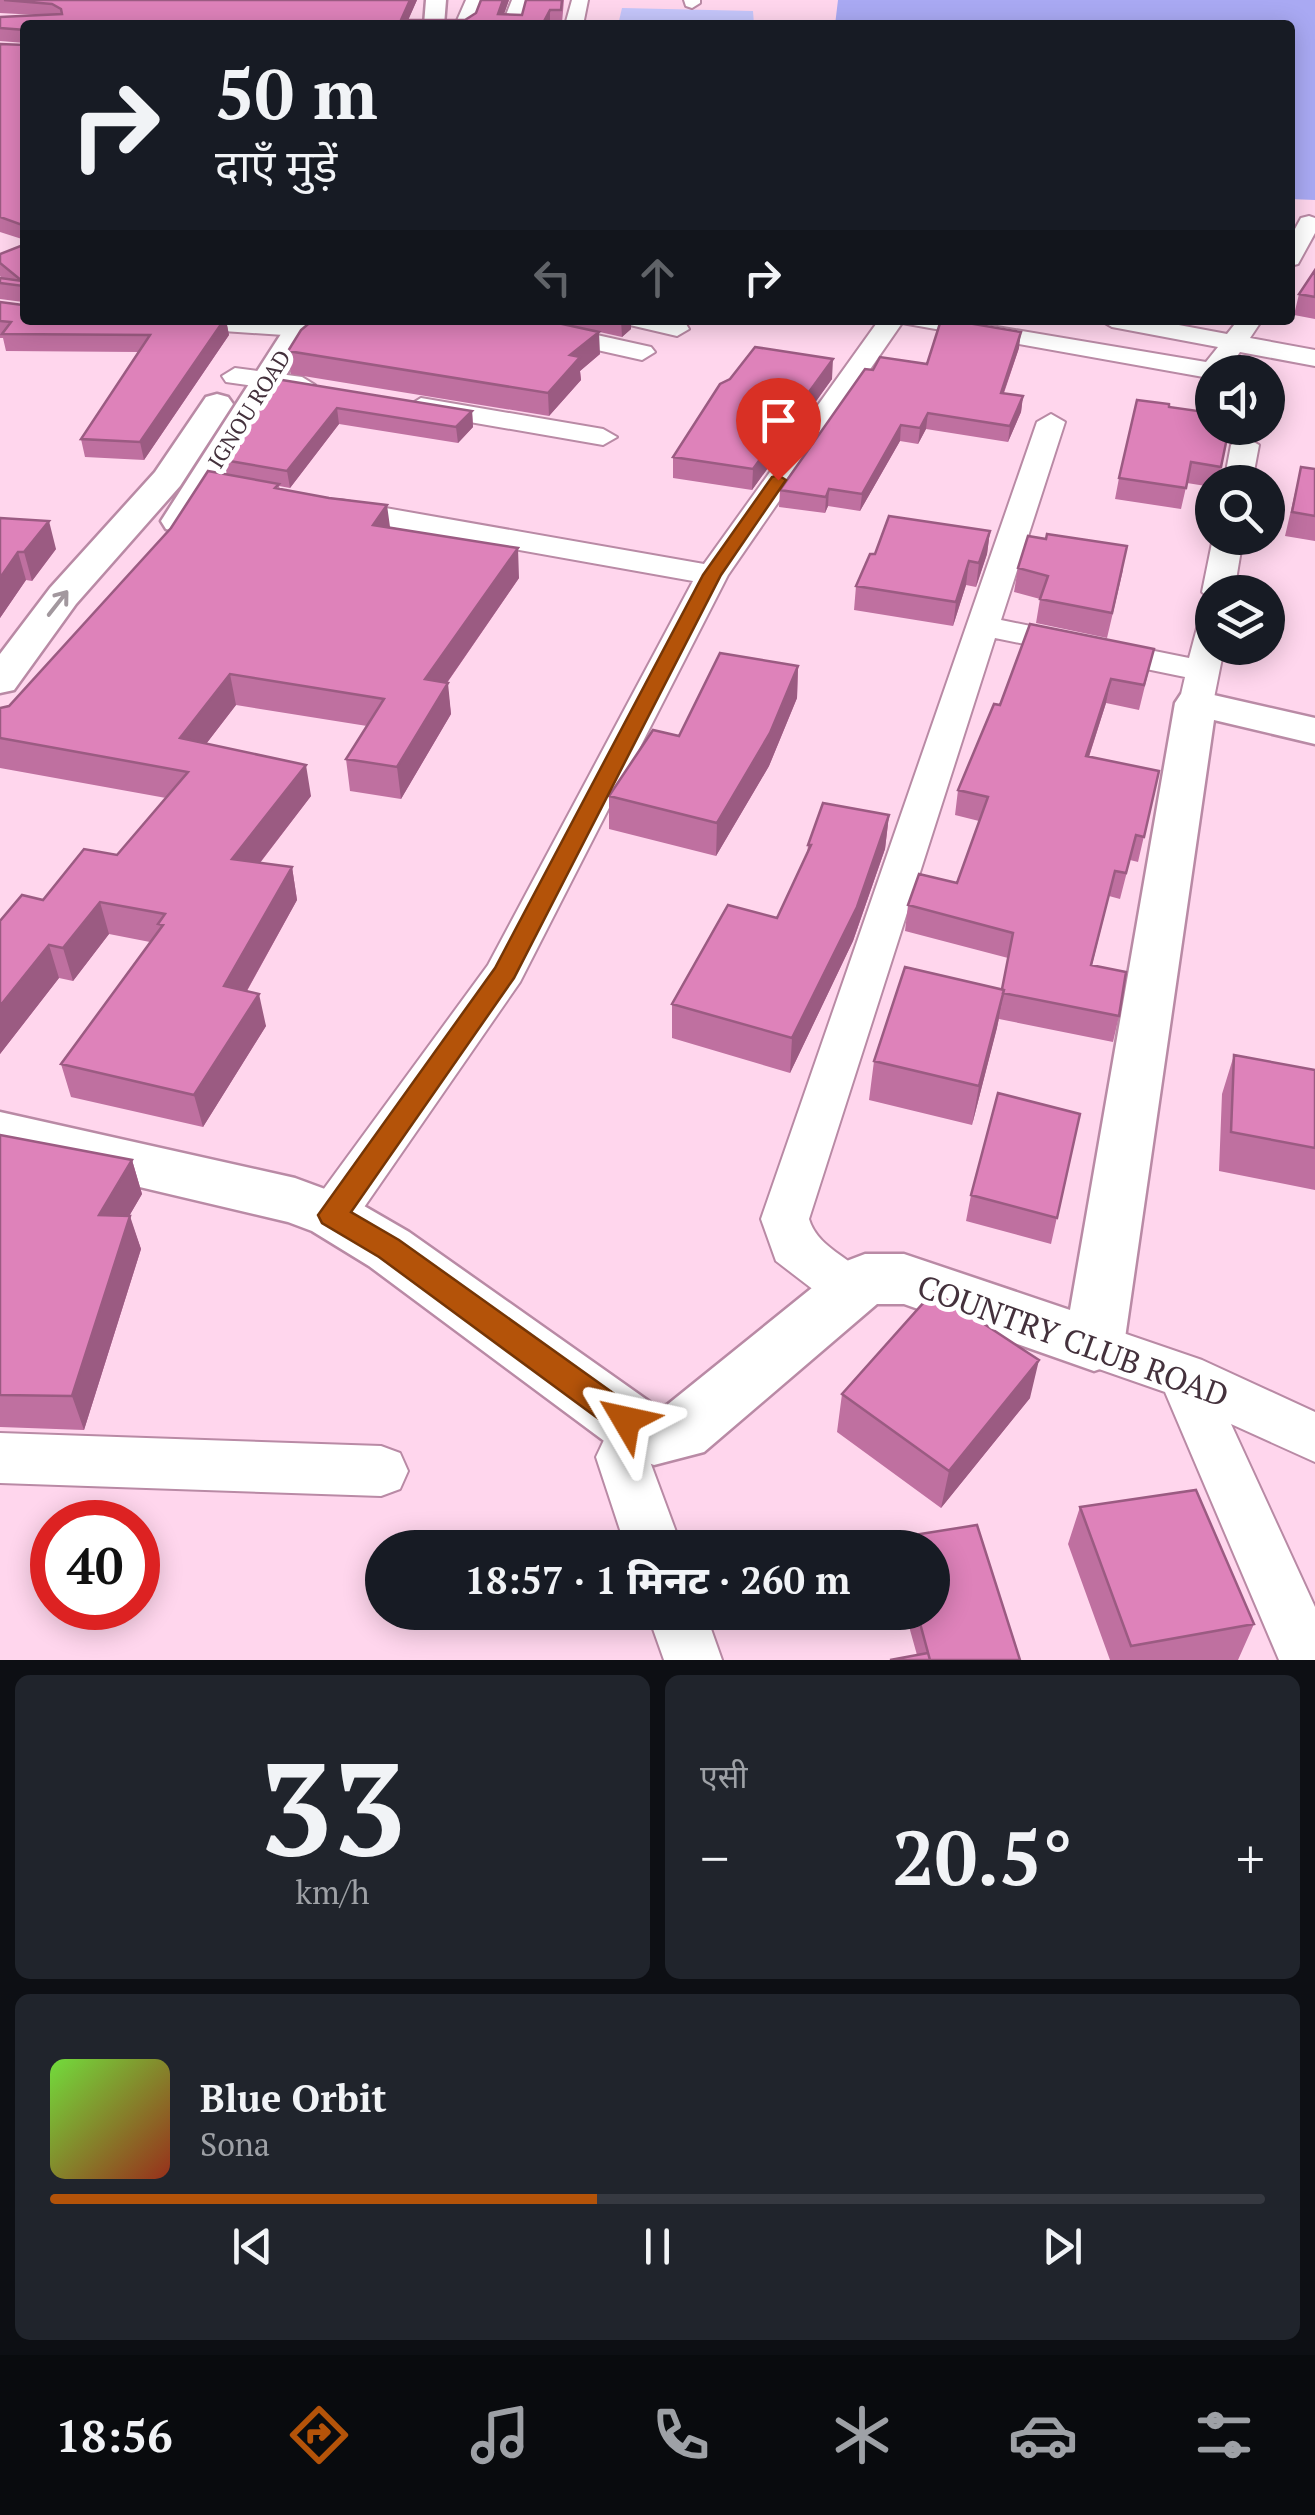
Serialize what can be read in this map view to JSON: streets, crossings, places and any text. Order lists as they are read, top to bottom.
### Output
{
  "streets": {
    "street": ["IGNOU ROAD", "COUNTRY CLUB ROAD"]
  },
  "page": {
    "turn": ["50 m", "दाएँ मुड़ें"],
    "limit": "40",
    "trip": "18:57 · 1 मिनट · 260 m",
    "tile": [
      ["33", "km/h"],
      "एसी"
    ],
    "heat": ["−", "20.5°", "+"],
    "song": ["Blue Orbit", "Sona"],
    "tabs": "18:56"
  }
}
